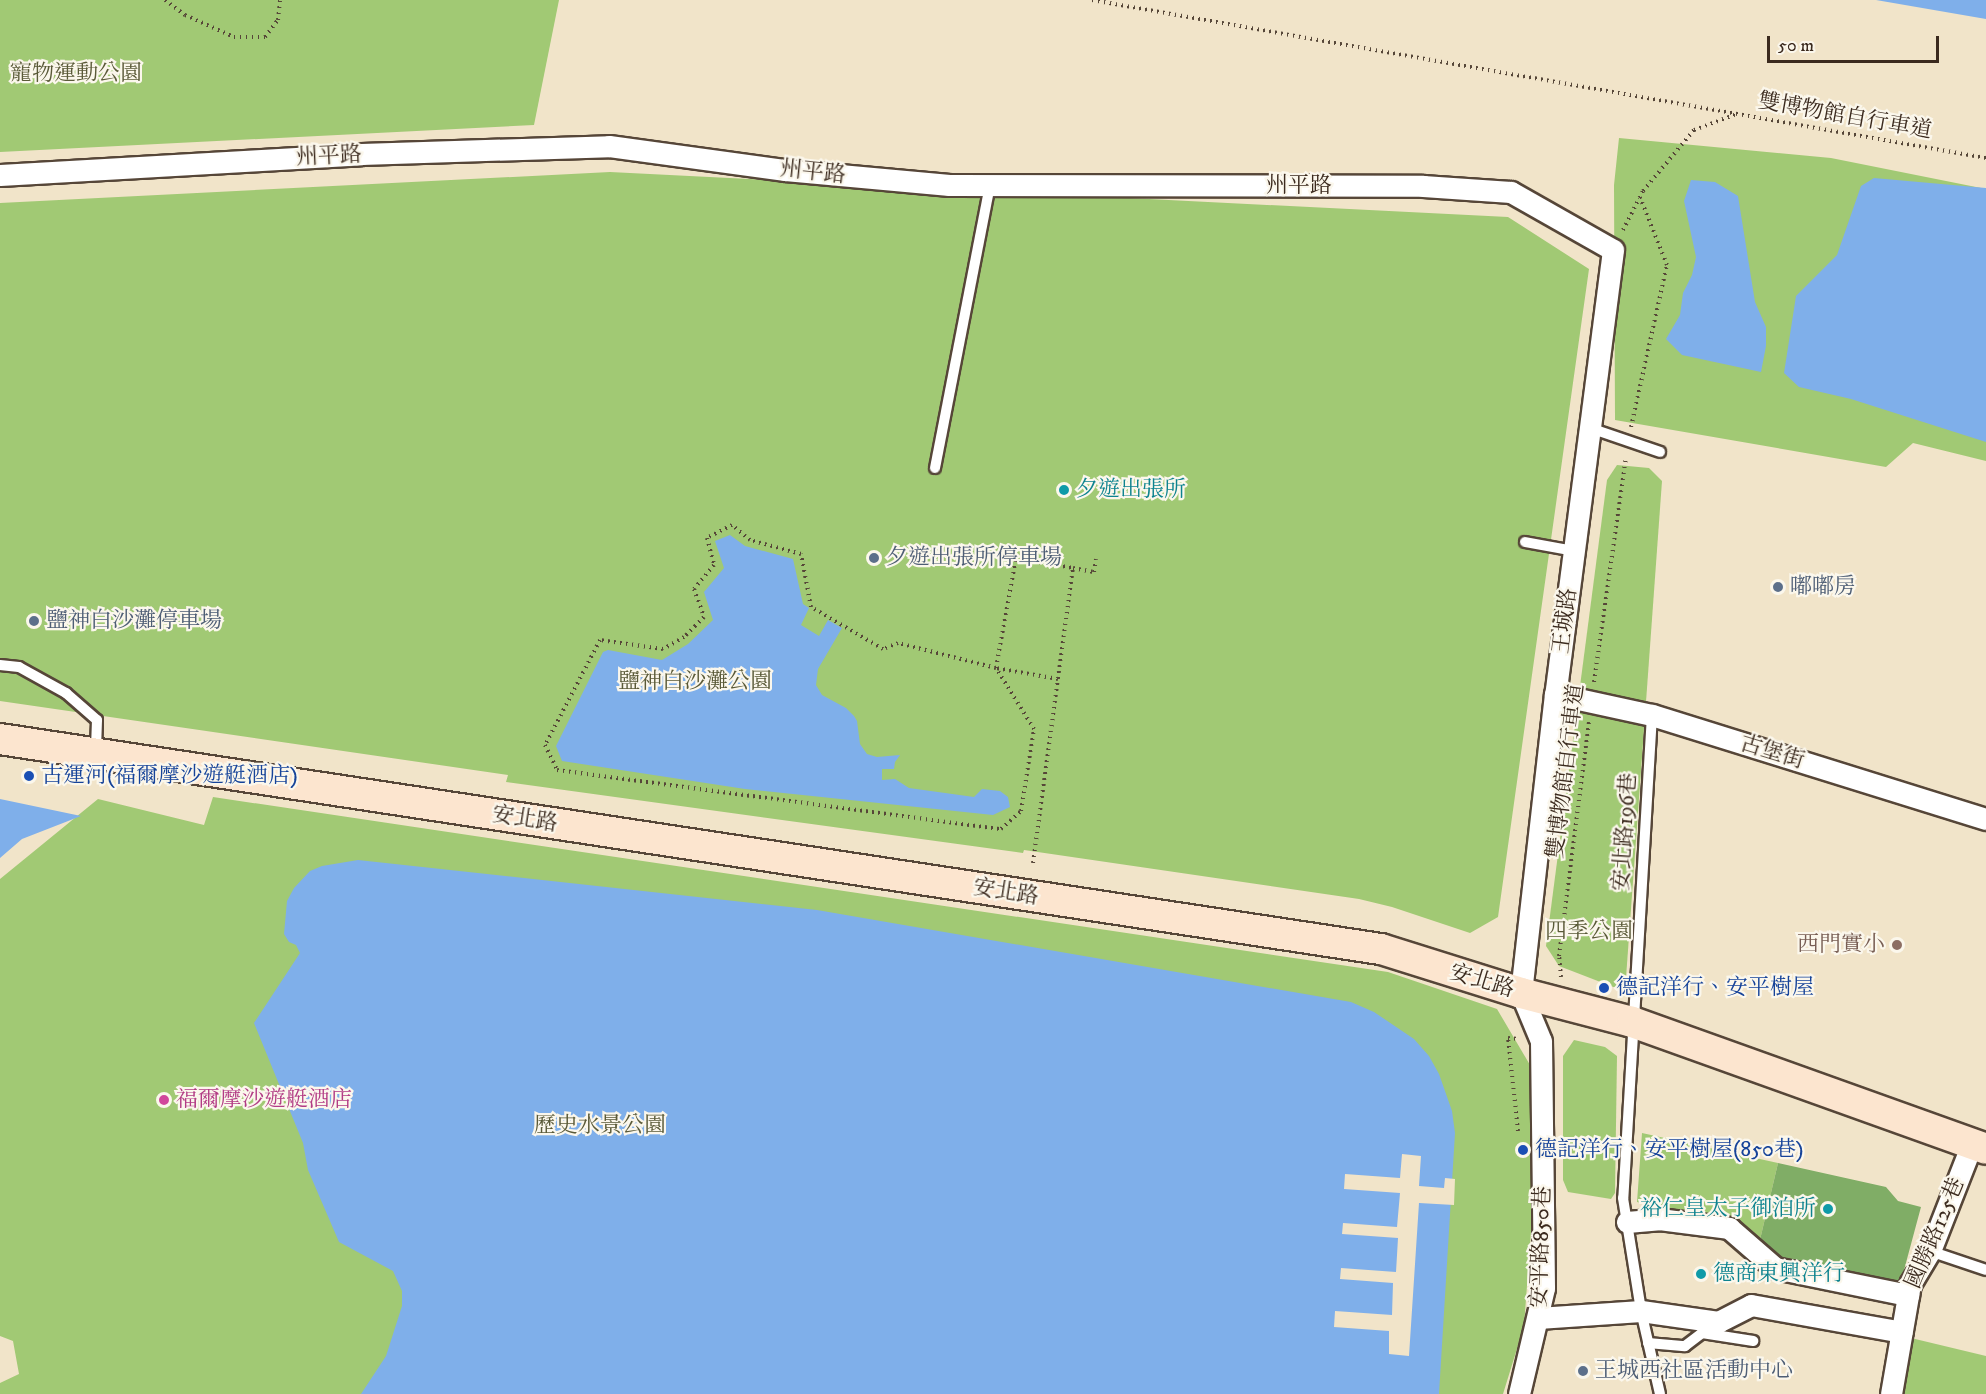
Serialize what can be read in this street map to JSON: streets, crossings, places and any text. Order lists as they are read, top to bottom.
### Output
{
  "streets": {
    "street": [
      "州平路",
      "王城路",
      "古堡街",
      "安北路",
      "國勝路125巷",
      "安平路850巷"
    ],
    "lane": ["安北路196巷"],
    "path": ["雙博物館自行車道"]
  },
  "crossings": [
    ["雙博物館自行車道", "古堡街"],
    ["雙博物館自行車道", "安北路"],
    ["州平路", "王城路"],
    ["王城路", "古堡街"],
    ["王城路", "安北路"],
    ["王城路", "安平路850巷"],
    ["古堡街", "安北路196巷"],
    ["安北路", "安北路196巷"],
    ["安北路", "國勝路125巷"],
    ["安北路", "安平路850巷"]
  ],
  "parks": [
    "寵物運動公園",
    "鹽神白沙灘公園",
    "四季公園",
    "歷史水景公園"
  ],
  "places": [
    "夕遊出張所",
    "夕遊出張所停車場",
    "嘟嘟房",
    "鹽神白沙灘停車場",
    "古運河(福爾摩沙遊艇酒店)",
    "西門實小",
    "德記洋行、安平樹屋",
    "福爾摩沙遊艇酒店",
    "德記洋行、安平樹屋(850巷)",
    "裕仁皇太子御泊所",
    "德商東興洋行",
    "王城西社區活動中心"
  ],
  "scale_bar": "50 m"
}
